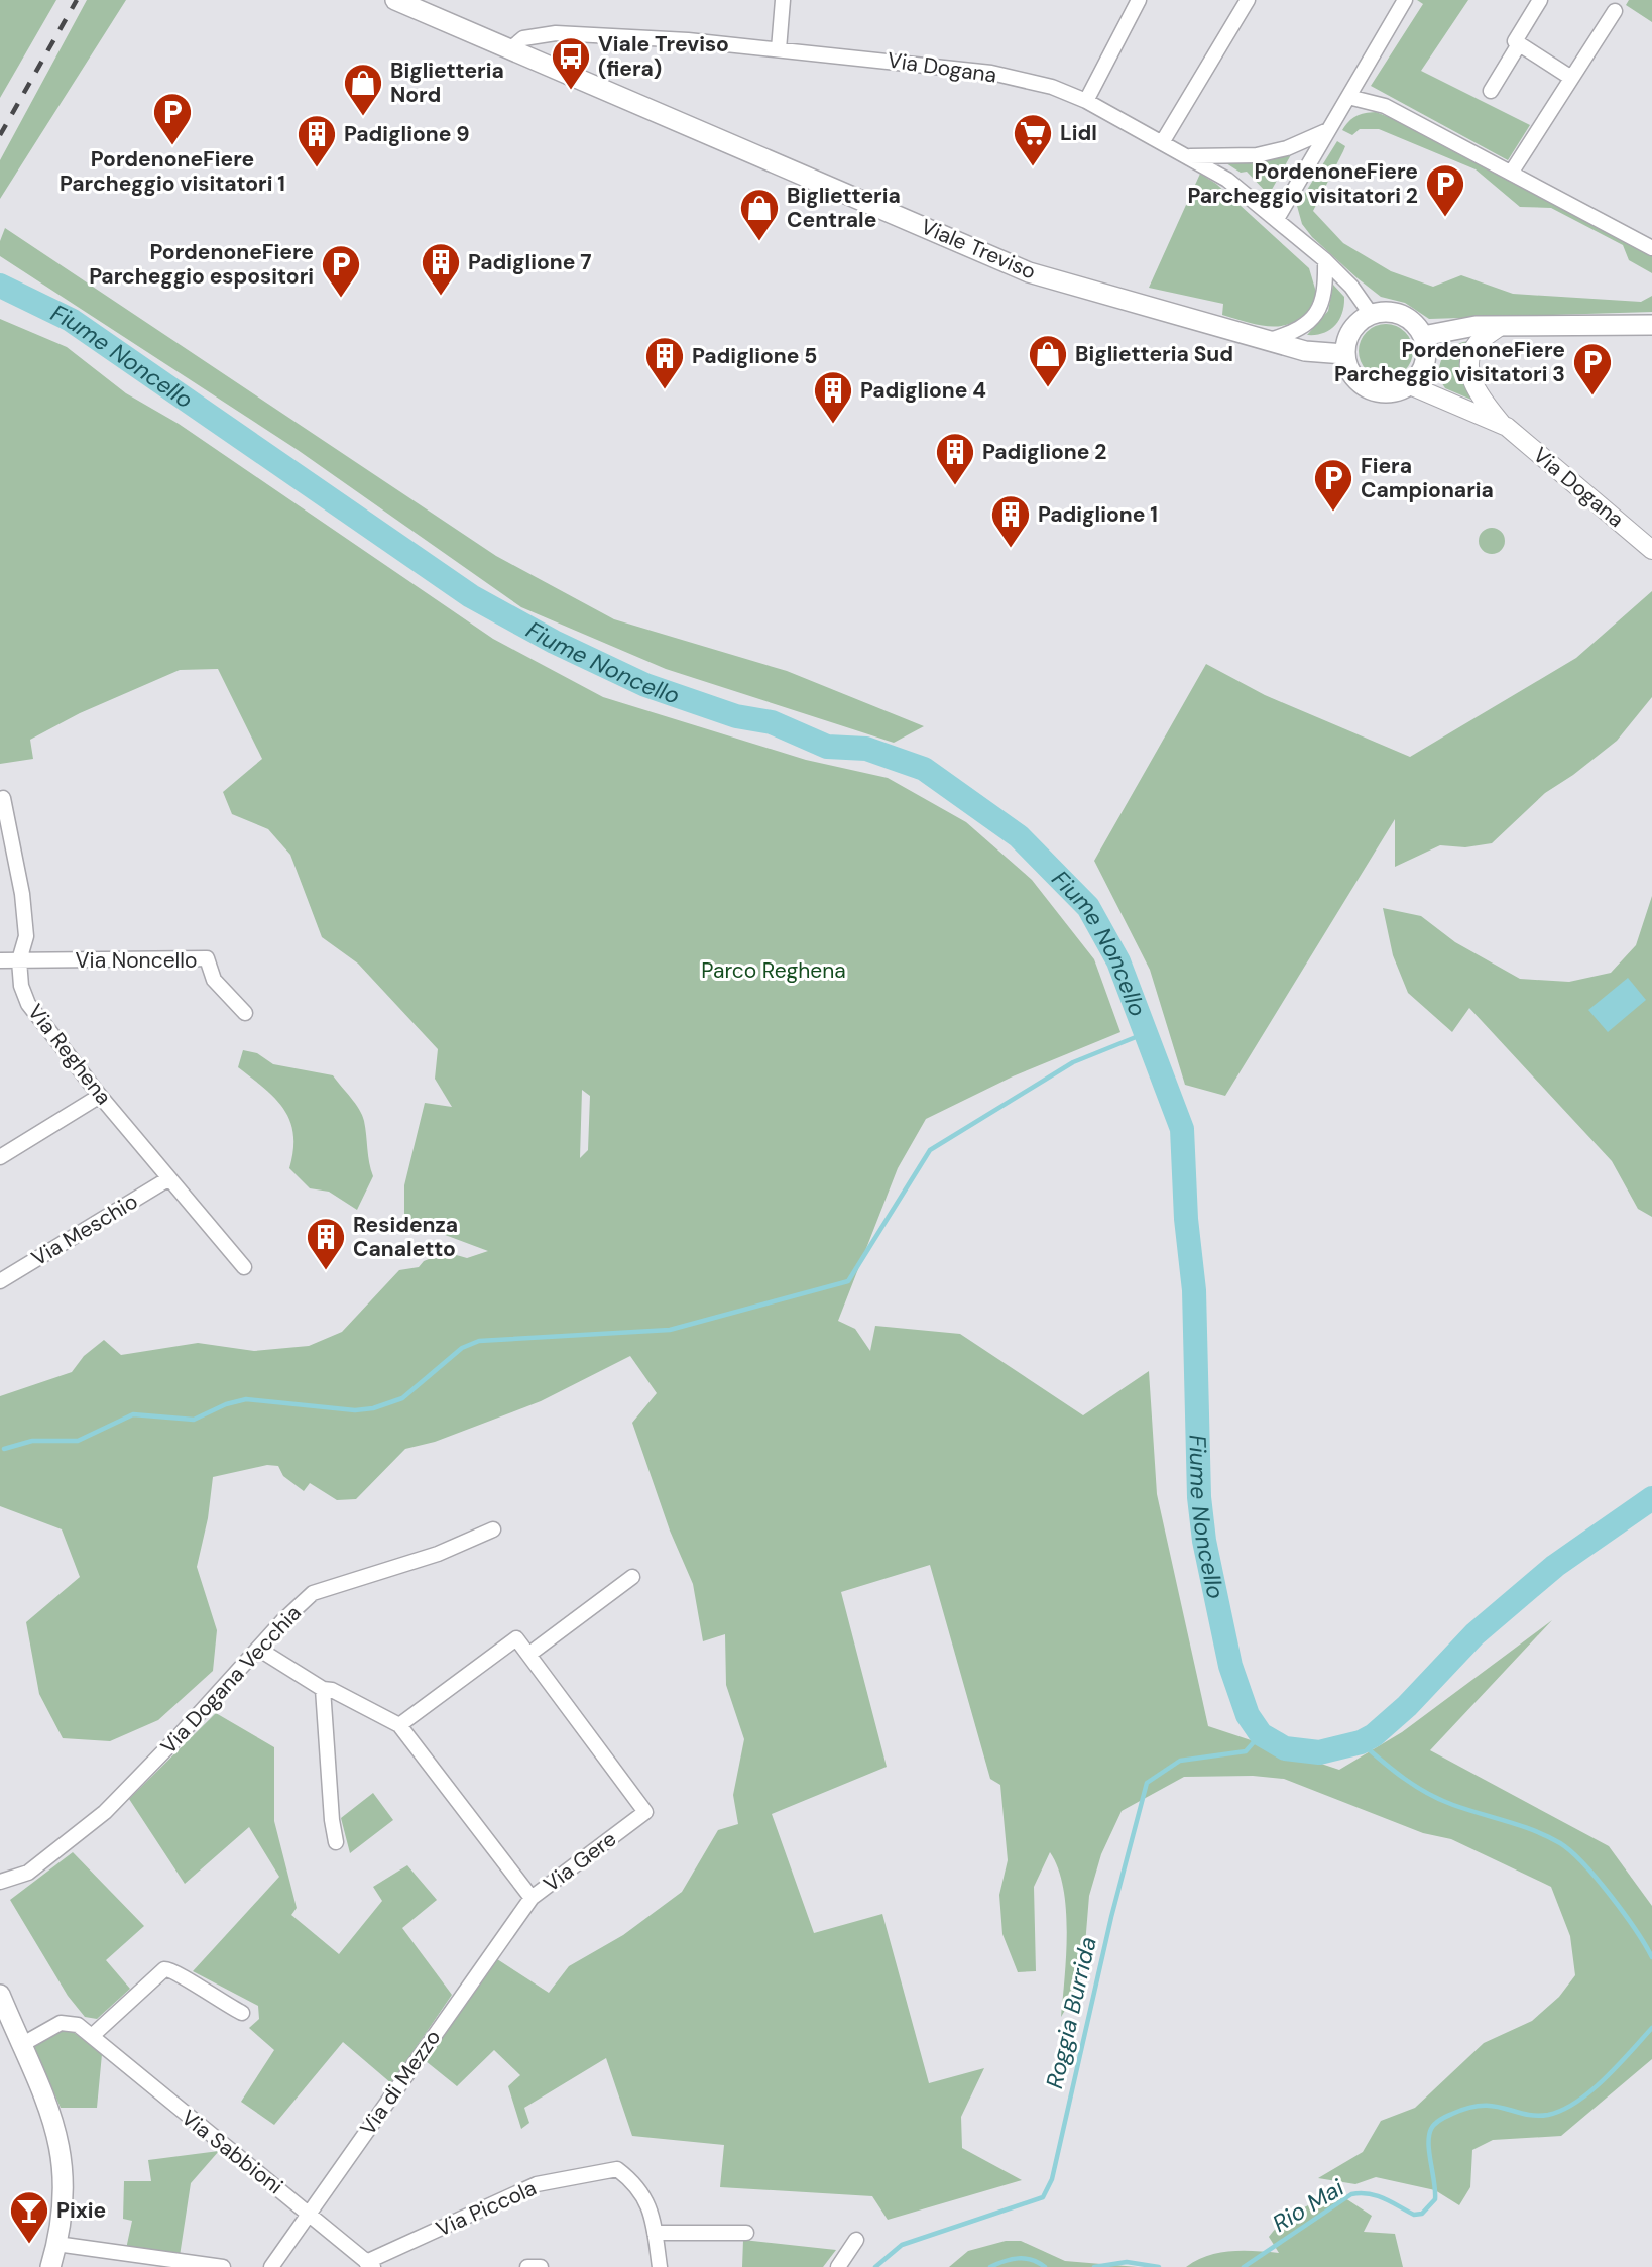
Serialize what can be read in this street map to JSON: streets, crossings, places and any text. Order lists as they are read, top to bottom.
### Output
{
  "streets": {
    "main road": ["Viale Treviso"],
    "street": [
      "Via Dogana",
      "Via Noncello",
      "Via Reghena",
      "Via Meschio",
      "Via Dogana Vecchia",
      "Via Gere",
      "Via di Mezzo",
      "Via Sabbioni",
      "Via Piccola"
    ]
  },
  "crossings": [
    ["Via Dogana", "Viale Treviso"],
    ["Via Noncello", "Via Reghena"],
    ["Via Reghena", "Via Meschio"],
    ["Via Dogana Vecchia", "Via Gere"],
    ["Via Gere", "Via di Mezzo"],
    ["Via di Mezzo", "Via Sabbioni"],
    ["Via Sabbioni", "Via Piccola"]
  ],
  "water": ["Fiume Noncello", "Roggia Burrida", "Rio Mai"],
  "parks": ["Parco Reghena"],
  "places": {
    "bus stop": ["Viale Treviso (fiera)"],
    "shop": ["Biglietteria Nord", "Biglietteria Centrale", "Biglietteria Sud"],
    "parking": [
      "PordenoneFiere Parcheggio visitatori 1",
      "PordenoneFiere Parcheggio visitatori 2",
      "PordenoneFiere Parcheggio espositori",
      "PordenoneFiere Parcheggio visitatori 3",
      "Fiera Campionaria"
    ],
    "supermarket": ["Lidl"],
    "building": [
      "Padiglione 9",
      "Padiglione 7",
      "Padiglione 5",
      "Padiglione 4",
      "Padiglione 2",
      "Padiglione 1",
      "Residenza Canaletto"
    ],
    "bar": ["Pixie"]
  }
}
